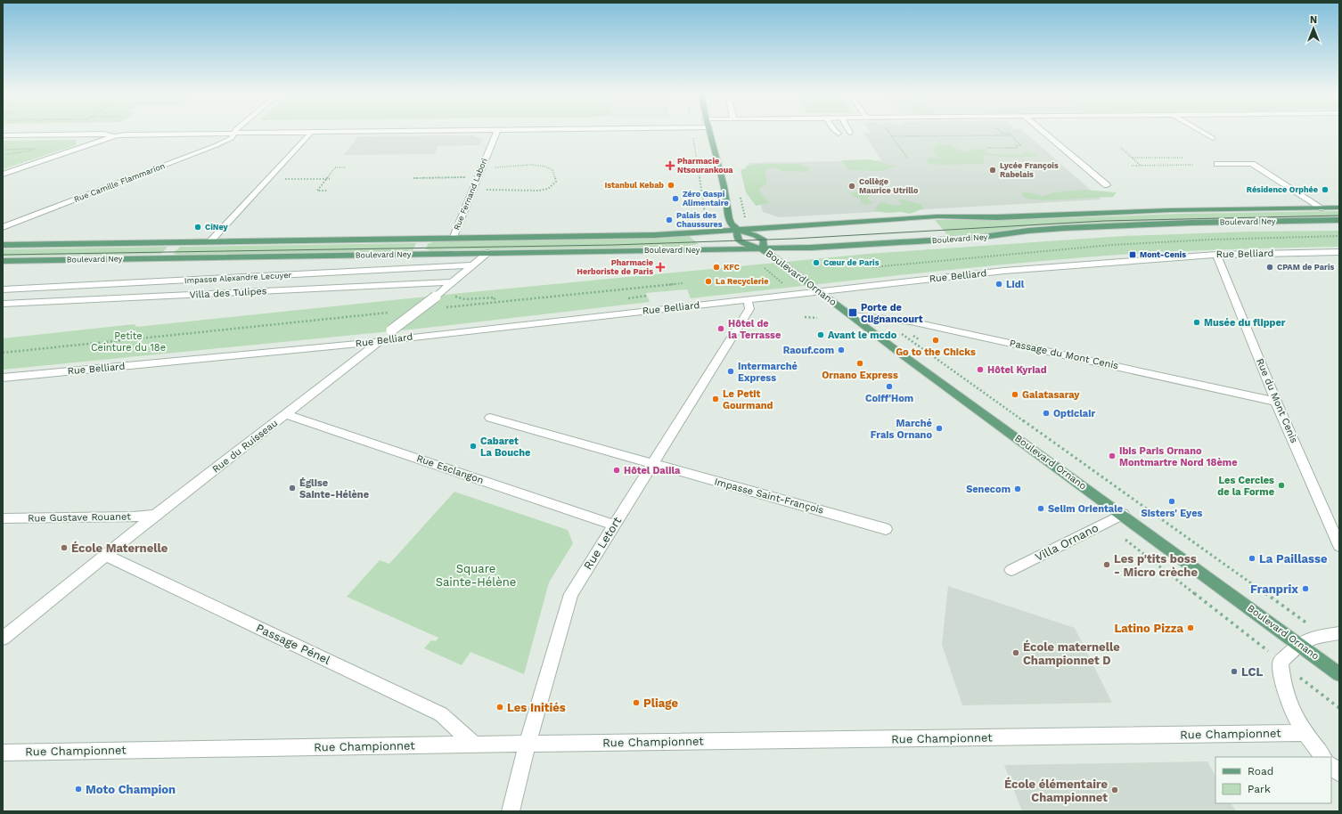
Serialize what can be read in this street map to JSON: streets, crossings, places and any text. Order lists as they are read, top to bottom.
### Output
{
  "streets": {
    "main road": ["Boulevard Ney", "Boulevard Ornano"],
    "street": [
      "Rue Camille Flammarion",
      "Rue Fernand Labori",
      "Rue Belliard",
      "Impasse Alexandre Lecuyer",
      "Villa des Tulipes",
      "Passage du Mont Cenis",
      "Rue du Mont Cenis",
      "Rue du Ruisseau",
      "Rue Esclangon",
      "Impasse Saint-François",
      "Rue Gustave Rouanet",
      "Villa Ornano",
      "Rue Letort",
      "Passage Pénel",
      "Rue Championnet"
    ]
  },
  "crossings": [
    ["Rue Fernand Labori", "Boulevard Ney"],
    ["Boulevard Ney", "Boulevard Ornano"],
    ["Boulevard Ney", "Rue du Ruisseau"],
    ["Rue Belliard", "Boulevard Ornano"],
    ["Rue Belliard", "Rue du Mont Cenis"],
    ["Rue Belliard", "Rue du Ruisseau"],
    ["Rue Belliard", "Rue Letort"],
    ["Impasse Alexandre Lecuyer", "Rue du Ruisseau"],
    ["Boulevard Ornano", "Passage du Mont Cenis"],
    ["Boulevard Ornano", "Villa Ornano"],
    ["Villa des Tulipes", "Rue du Ruisseau"],
    ["Passage du Mont Cenis", "Rue du Mont Cenis"],
    ["Rue du Ruisseau", "Rue Esclangon"],
    ["Rue du Ruisseau", "Rue Gustave Rouanet"],
    ["Rue du Ruisseau", "Passage Pénel"],
    ["Rue Esclangon", "Rue Letort"],
    ["Impasse Saint-François", "Rue Letort"],
    ["Rue Letort", "Rue Championnet"],
    ["Passage Pénel", "Rue Championnet"]
  ],
  "parks": ["Petite Ceinture du 18e", "Square Sainte-Hélène"],
  "places": {
    "health": ["Pharmacie Ntsourankoua", "Pharmacie Herboriste de Paris"],
    "other": [
      "Lycée François Rabelais",
      "Istanbul Kebab",
      "Collège Maurice Utrillo",
      "Résidence Orphée",
      "Zéro Gaspi Alimentaire",
      "Palais des Chaussures",
      "CiNey",
      "Cœur de Paris",
      "KFC",
      "CPAM de Paris",
      "La Recyclerie",
      "Lidl",
      "Musée du flipper",
      "Hôtel de la Terrasse",
      "Avant le mcdo",
      "Go to the Chicks",
      "Raouf.com",
      "Ornano Express",
      "Hôtel Kyriad",
      "Intermarché Express",
      "Coiff'Hom",
      "Galatasaray",
      "Le Petit Gourmand",
      "Opticlair",
      "Marché Frais Ornano",
      "Cabaret La Bouche",
      "Ibis Paris Ornano Montmartre Nord 18ème",
      "Hôtel Dalila",
      "Les Cercles de la Forme",
      "Église Sainte-Hélène",
      "Senecom",
      "Sisters' Eyes",
      "Selim Orientale",
      "École Maternelle",
      "La Paillasse",
      "Les p'tits boss - Micro crèche",
      "Franprix",
      "Latino Pizza",
      "École maternelle Championnet D",
      "LCL",
      "Pliage",
      "Les Initiés",
      "Moto Champion",
      "École élémentaire Championnet"
    ],
    "transit": ["Mont-Cenis", "Porte de Clignancourt"]
  },
  "legend": ["Road", "Park"],
  "north": "top"
}
